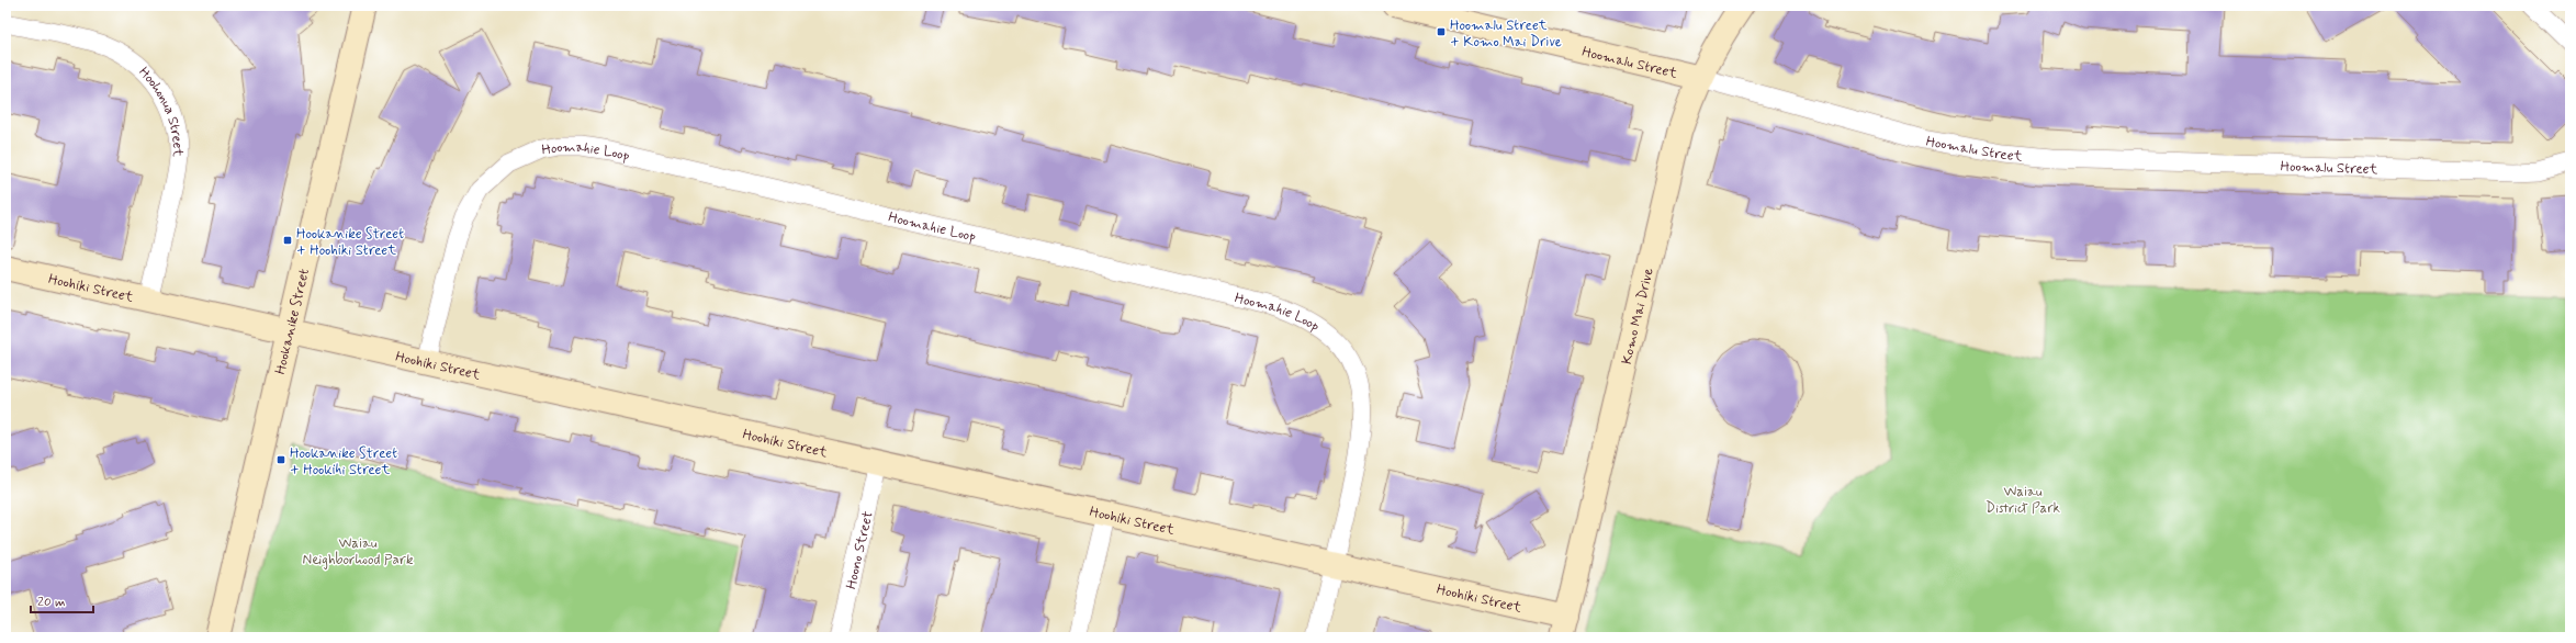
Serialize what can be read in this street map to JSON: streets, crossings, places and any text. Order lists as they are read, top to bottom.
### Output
{
  "streets": {
    "street": [
      "Hoomalu Street",
      "Hoohonua Street",
      "Hoomahie Loop",
      "Hoohiki Street",
      "Komo Mai Drive",
      "Hookanike Street",
      "Hoono Street"
    ]
  },
  "crossings": [
    ["Hoomalu Street", "Komo Mai Drive"],
    ["Hoohonua Street", "Hoohiki Street"],
    ["Hoomahie Loop", "Hoohiki Street"],
    ["Hoohiki Street", "Komo Mai Drive"],
    ["Hoohiki Street", "Hookanike Street"],
    ["Hoohiki Street", "Hoono Street"]
  ],
  "parks": ["Waiau District Park", "Waiau Neighborhood Park"],
  "places": {
    "transit": ["Hoomalu Street + Komo Mai Drive", "Hookanike Street + Hoohiki Street", "Hookanike Street + Hookihi Street"]
  },
  "scale_bar": "20 m"
}
